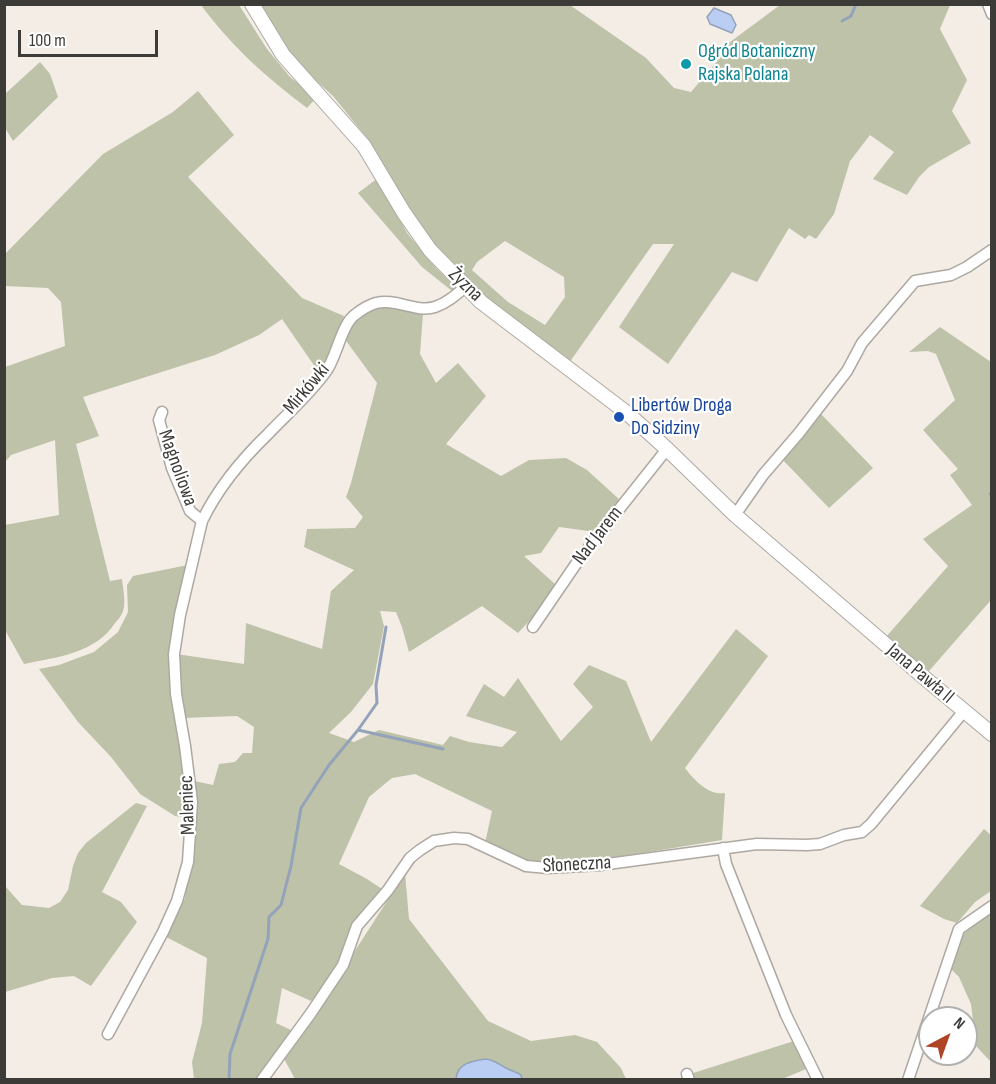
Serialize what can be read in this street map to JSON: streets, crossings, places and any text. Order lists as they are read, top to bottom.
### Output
{
  "streets": {
    "street": [
      "Żyzna",
      "Mirkówki",
      "Magnoliowa",
      "Nad Jarem",
      "Jana Pawła II",
      "Maleniec",
      "Słoneczna"
    ]
  },
  "crossings": [
    ["Żyzna", "Mirkówki"],
    ["Żyzna", "Nad Jarem"],
    ["Żyzna", "Jana Pawła II"],
    ["Mirkówki", "Magnoliowa"],
    ["Mirkówki", "Maleniec"],
    ["Jana Pawła II", "Słoneczna"]
  ],
  "places": ["Ogród Botaniczny Rajska Polana", "Libertów Droga Do Sidziny"],
  "scale_bar": "100 m",
  "north": "top right"
}
